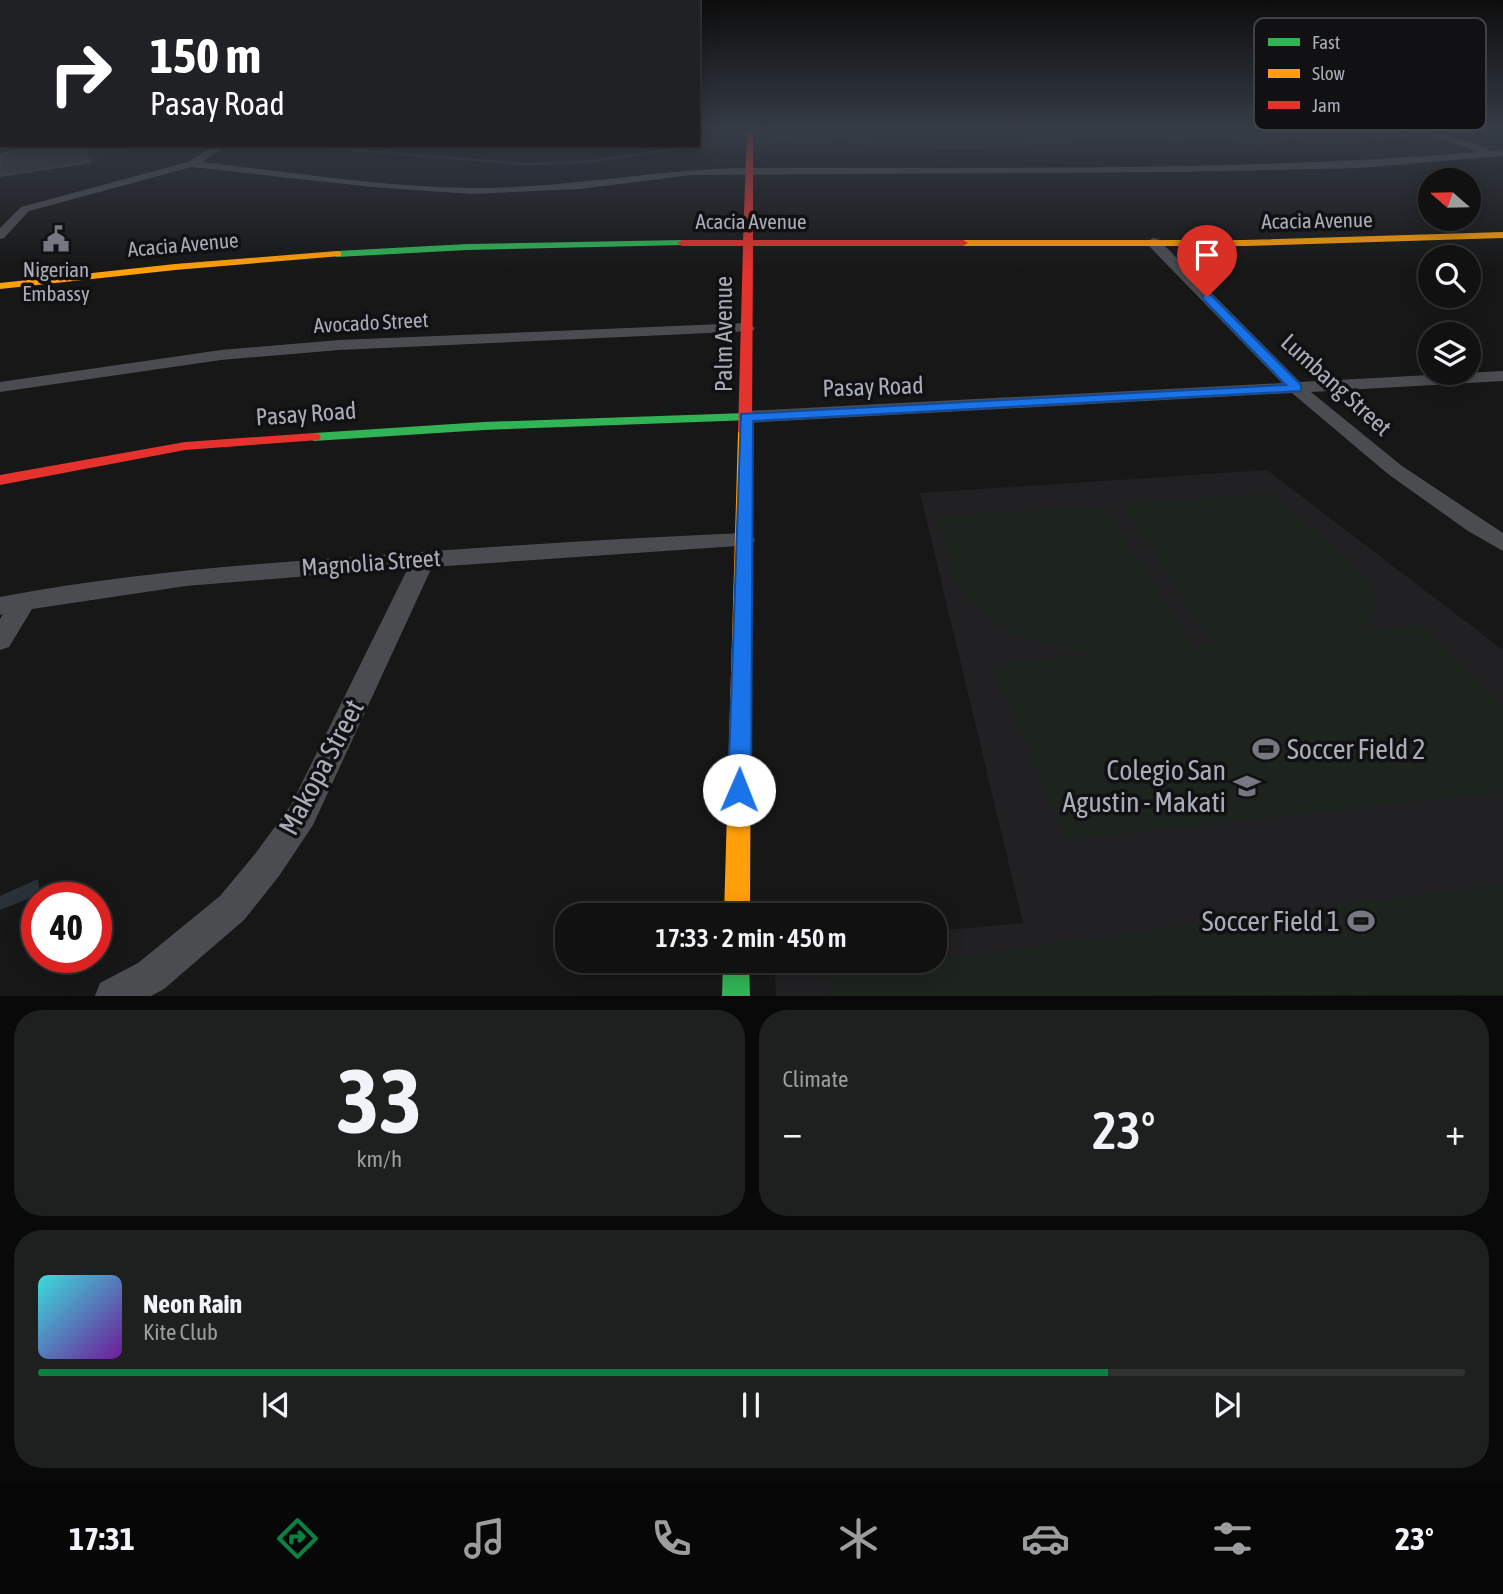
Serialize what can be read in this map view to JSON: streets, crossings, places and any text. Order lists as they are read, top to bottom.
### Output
{
  "streets": {
    "street": [
      "Acacia Avenue",
      "Avocado Street",
      "Palm Avenue",
      "Lumbang Street",
      "Pasay Road",
      "Magnolia Street",
      "Makopa Street"
    ]
  },
  "crossings": [
    ["Acacia Avenue", "Palm Avenue"],
    ["Acacia Avenue", "Lumbang Street"],
    ["Avocado Street", "Palm Avenue"],
    ["Palm Avenue", "Pasay Road"],
    ["Palm Avenue", "Magnolia Street"],
    ["Lumbang Street", "Pasay Road"],
    ["Magnolia Street", "Makopa Street"]
  ],
  "places": {
    "public building": ["Nigerian Embassy"],
    "sports": ["Soccer Field 2", "Soccer Field 1"],
    "school or university": ["Colegio San Agustin - Makati"]
  },
  "legend": ["Fast", "Slow", "Jam"],
  "north": "left",
  "page": {
    "turn": ["150 m", "Pasay Road"],
    "limit": "40",
    "trip": "17:33 · 2 min · 450 m",
    "tile": [
      ["33", "km/h"],
      "Climate"
    ],
    "heat": ["−", "23°", "+"],
    "song": ["Neon Rain", "Kite Club"],
    "tabs": ["17:31", "23°"]
  }
}
